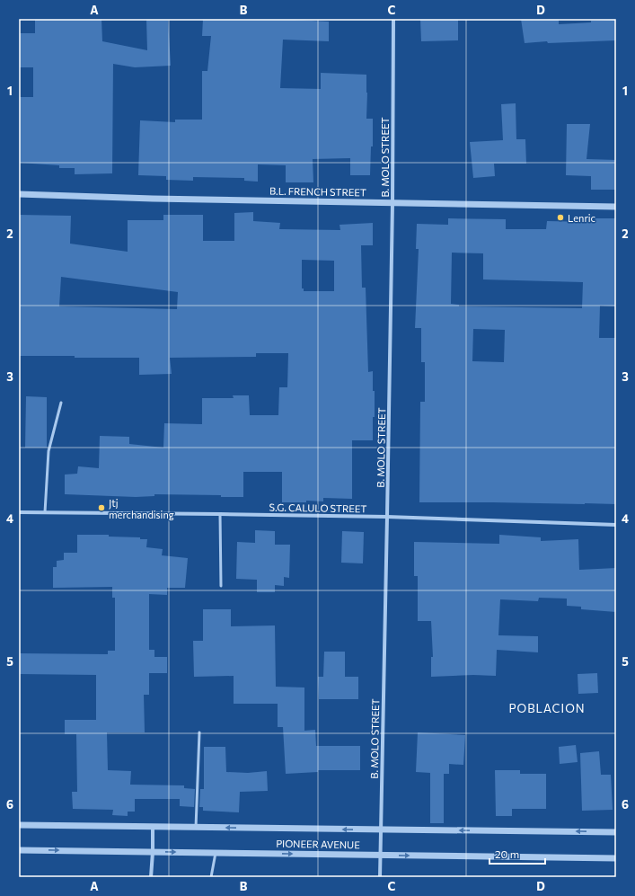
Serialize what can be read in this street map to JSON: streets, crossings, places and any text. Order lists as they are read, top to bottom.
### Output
{
  "streets": {
    "street": [
      "B. MOLO STREET",
      "B.L. FRENCH STREET",
      "S.G. CALULO STREET",
      "PIONEER AVENUE"
    ]
  },
  "crossings": [
    ["B. MOLO STREET", "B.L. FRENCH STREET"],
    ["B. MOLO STREET", "S.G. CALULO STREET"],
    ["B. MOLO STREET", "PIONEER AVENUE"]
  ],
  "districts": ["POBLACION"],
  "places": ["Lenric", "Jtj merchandising"],
  "scale_bar": "20 m",
  "grid": {
    "columns": [
      "A",
      "B",
      "C",
      "D"
    ],
    "rows": [
      "1",
      "2",
      "3",
      "4",
      "5",
      "6"
    ]
  }
}
